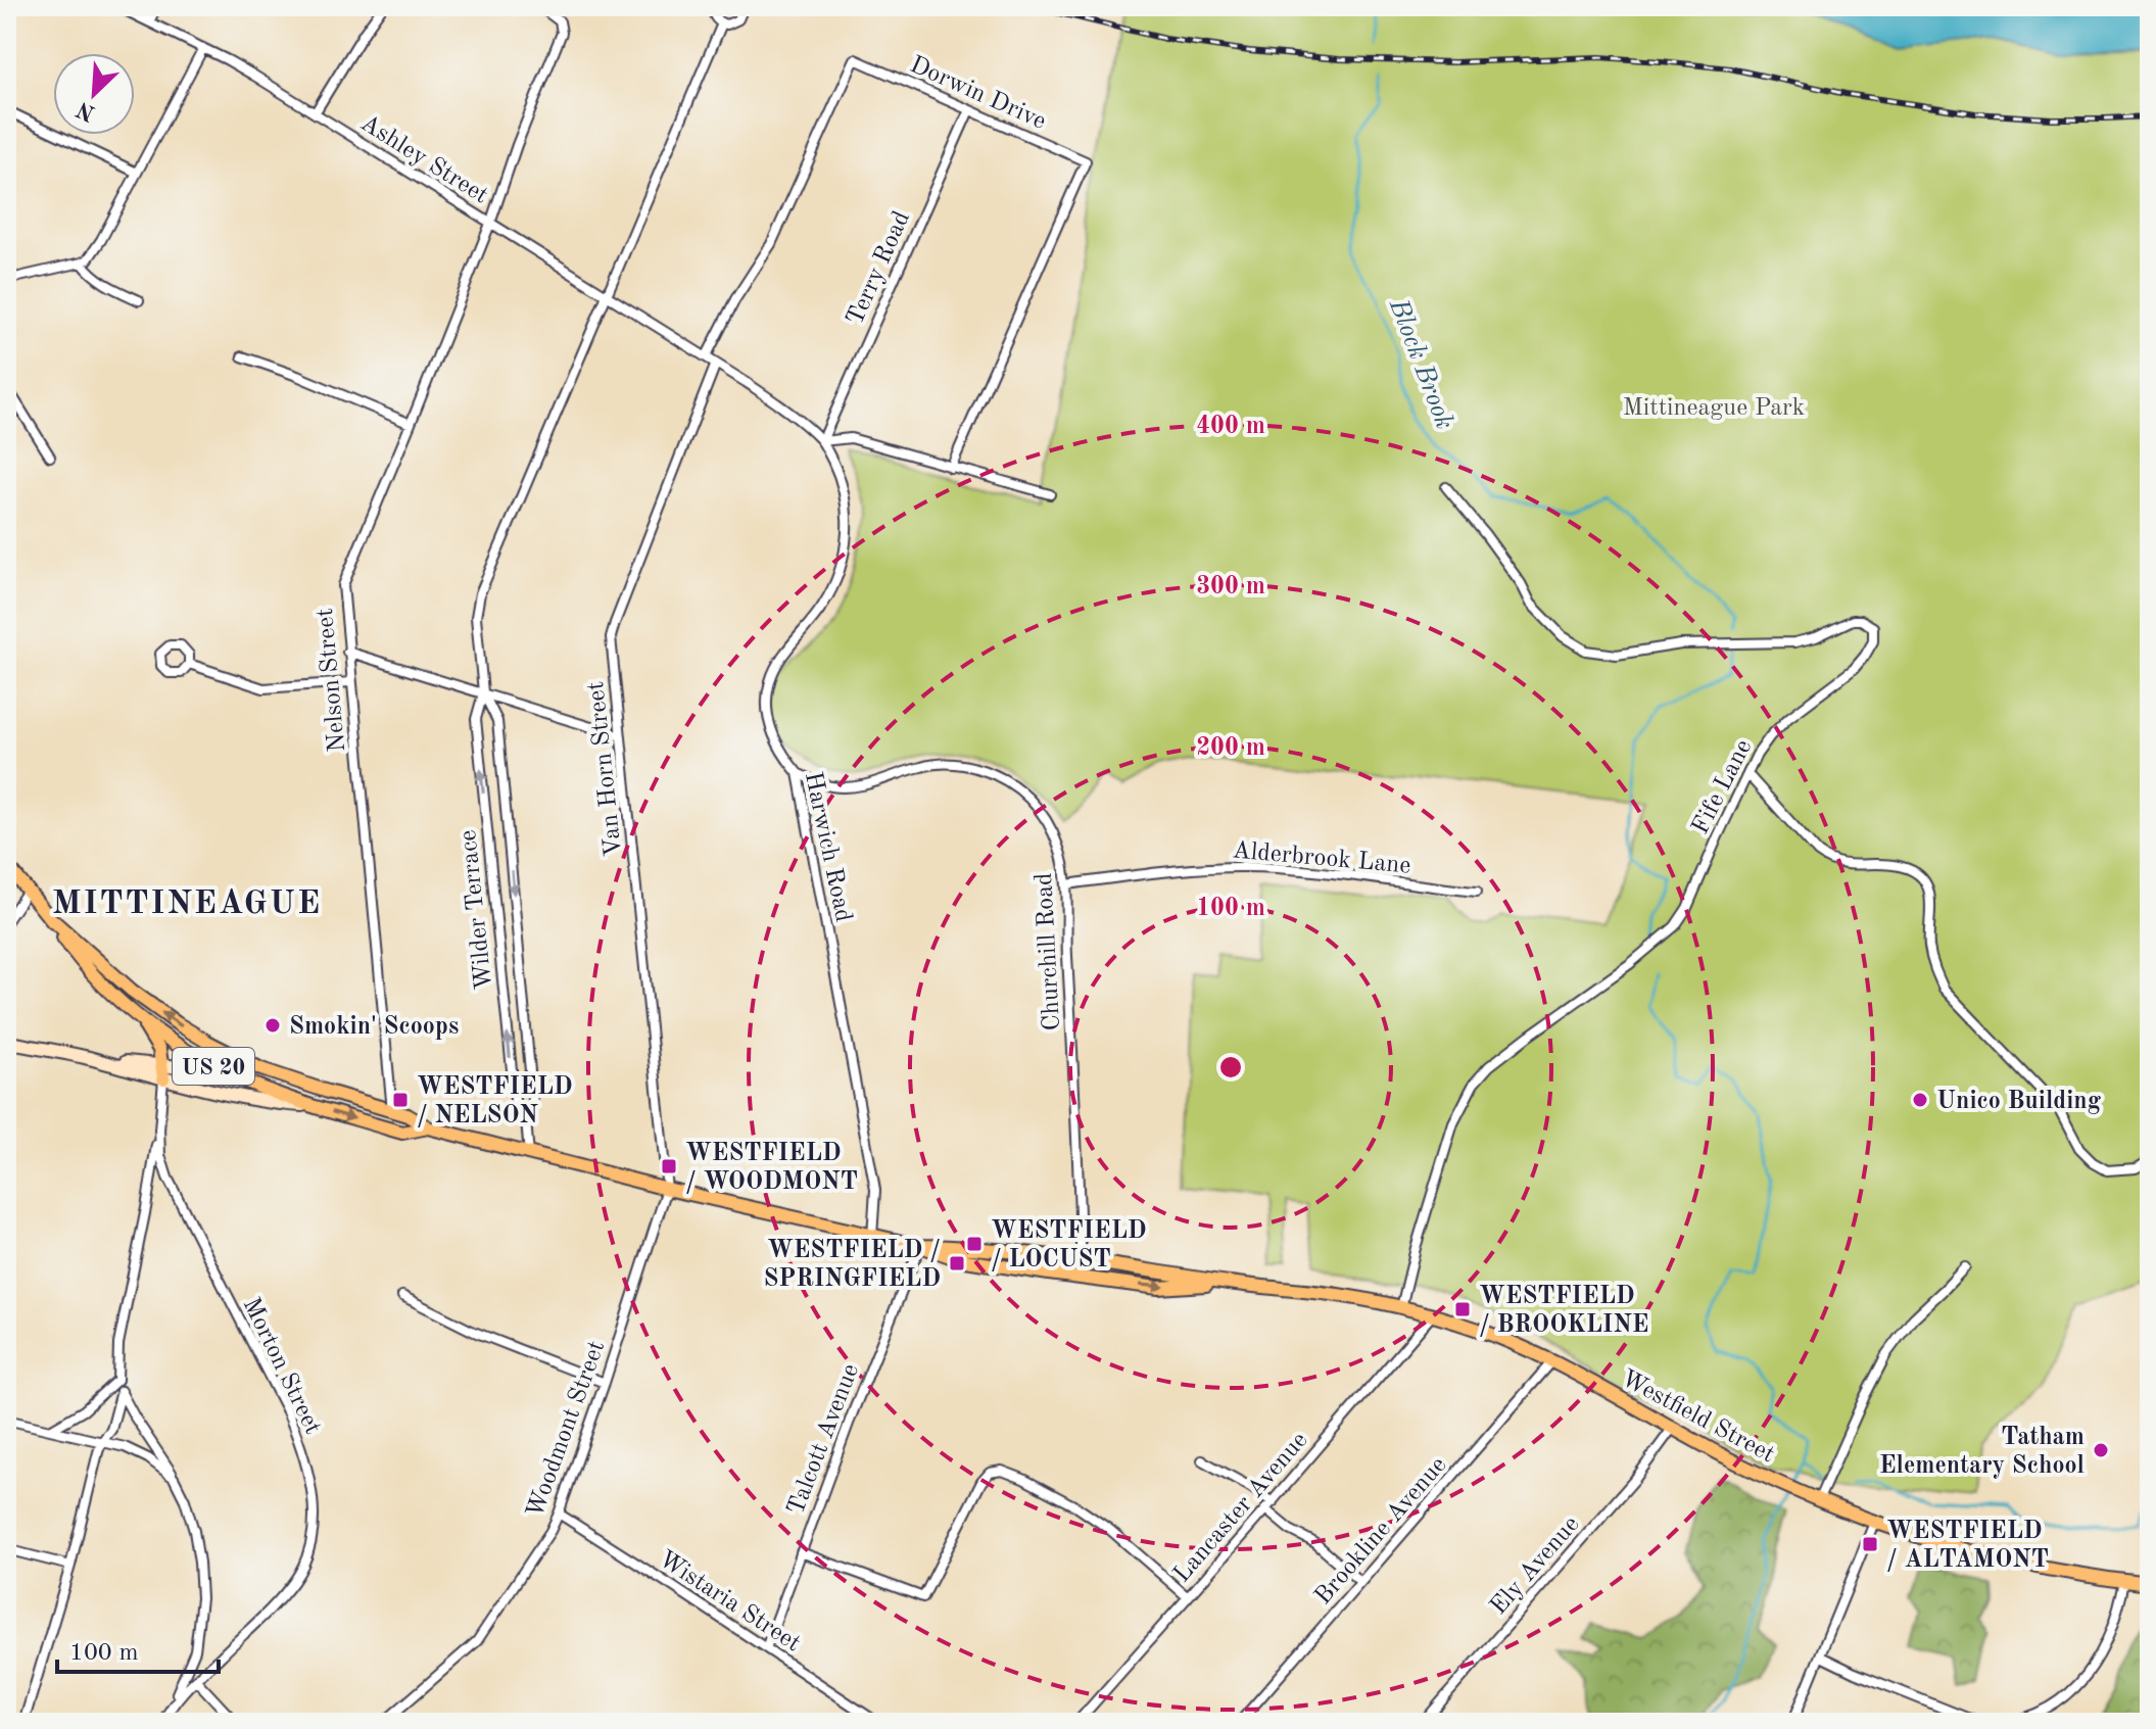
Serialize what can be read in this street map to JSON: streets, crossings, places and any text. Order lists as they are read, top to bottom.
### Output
{
  "streets": {
    "main road": ["US 20", "Westfield Street"],
    "street": [
      "Dorwin Drive",
      "Ashley Street",
      "Terry Road",
      "Nelson Street",
      "Van Horn Street",
      "Fife Lane",
      "Harwich Road",
      "Alderbrook Lane",
      "Wilder Terrace",
      "Churchill Road",
      "Morton Street",
      "Woodmont Street",
      "Talcott Avenue",
      "Lancaster Avenue",
      "Brookline Avenue",
      "Ely Avenue",
      "Wistaria Street"
    ]
  },
  "crossings": [
    ["Dorwin Drive", "Ashley Street"],
    ["Dorwin Drive", "Terry Road"],
    ["Dorwin Drive", "Harwich Road"],
    ["Ashley Street", "Nelson Street"],
    ["Ashley Street", "Harwich Road"],
    ["Ashley Street", "Wilder Terrace"],
    ["Terry Road", "Harwich Road"],
    ["Nelson Street", "Westfield Street"],
    ["Van Horn Street", "Harwich Road"],
    ["Van Horn Street", "Westfield Street"],
    ["Van Horn Street", "Woodmont Street"],
    ["Fife Lane", "Westfield Street"],
    ["Harwich Road", "Churchill Road"],
    ["Harwich Road", "Westfield Street"],
    ["Alderbrook Lane", "Churchill Road"],
    ["Wilder Terrace", "Westfield Street"],
    ["Churchill Road", "Westfield Street"],
    ["Westfield Street", "Woodmont Street"],
    ["Westfield Street", "Talcott Avenue"],
    ["Westfield Street", "Lancaster Avenue"],
    ["Westfield Street", "Brookline Avenue"],
    ["Westfield Street", "Ely Avenue"],
    ["Woodmont Street", "Wistaria Street"],
    ["Talcott Avenue", "Wistaria Street"]
  ],
  "districts": ["MITTINEAGUE"],
  "water": ["Block Brook"],
  "parks": ["Mittineague Park"],
  "places": {
    "other": ["Smokin' Scoops", "Unico Building", "Tatham Elementary School"],
    "transit": [
      "WESTFIELD / NELSON",
      "WESTFIELD / WOODMONT",
      "WESTFIELD / LOCUST",
      "WESTFIELD / SPRINGFIELD",
      "WESTFIELD / BROOKLINE",
      "WESTFIELD / ALTAMONT"
    ]
  },
  "scale_bar": "100 m",
  "north": "bottom left",
  "rings": [
    "400 m",
    "300 m",
    "200 m",
    "100 m"
  ]
}
